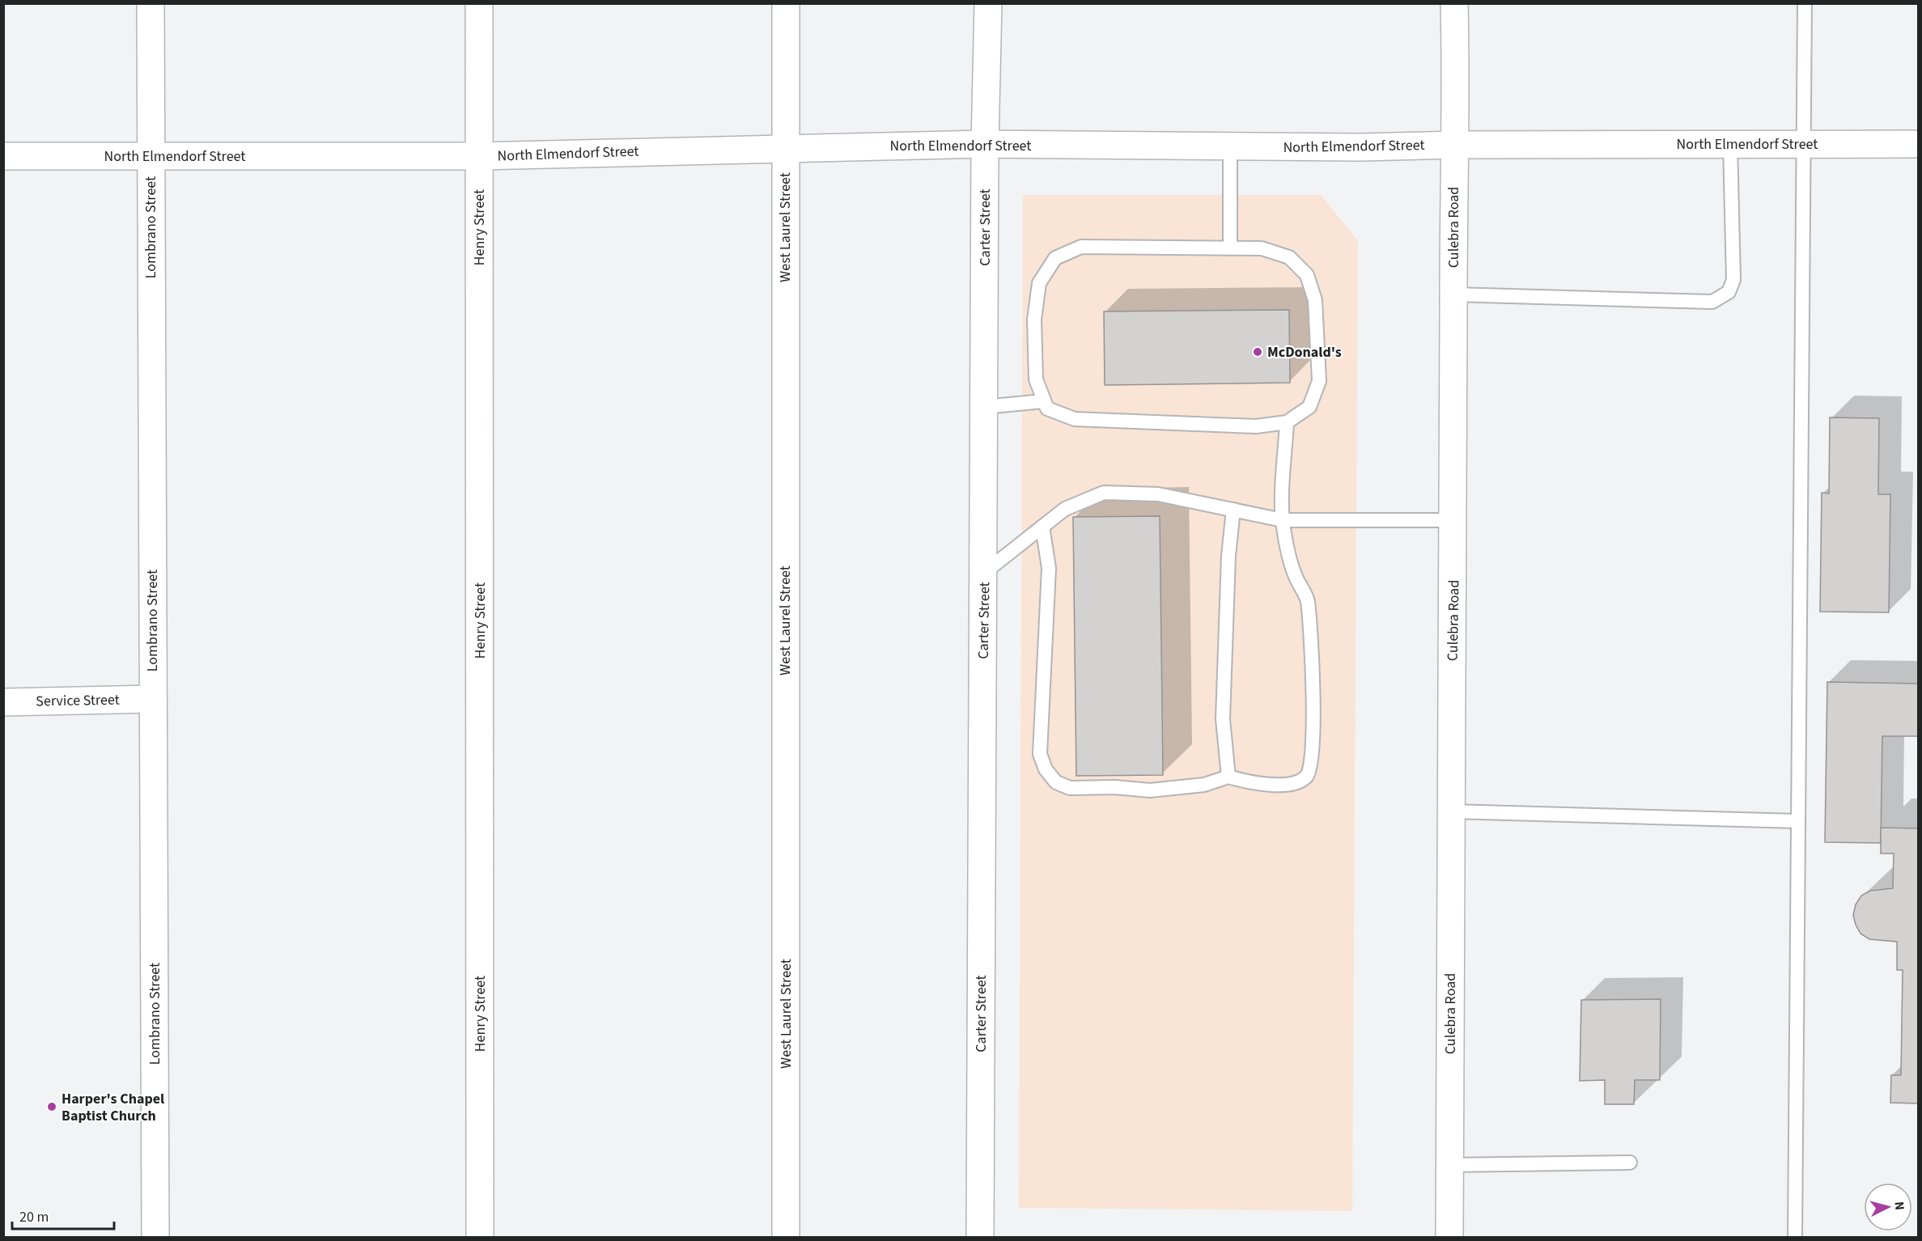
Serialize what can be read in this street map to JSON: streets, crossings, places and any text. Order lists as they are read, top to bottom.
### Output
{
  "streets": {
    "street": [
      "North Elmendorf Street",
      "Lombrano Street",
      "Henry Street",
      "West Laurel Street",
      "Carter Street",
      "Culebra Road",
      "Service Street"
    ]
  },
  "crossings": [
    ["North Elmendorf Street", "Lombrano Street"],
    ["North Elmendorf Street", "Henry Street"],
    ["North Elmendorf Street", "West Laurel Street"],
    ["North Elmendorf Street", "Carter Street"],
    ["North Elmendorf Street", "Culebra Road"],
    ["Lombrano Street", "Service Street"]
  ],
  "places": ["McDonald's", "Harper's Chapel Baptist Church"],
  "scale_bar": "20 m",
  "north": "right"
}
